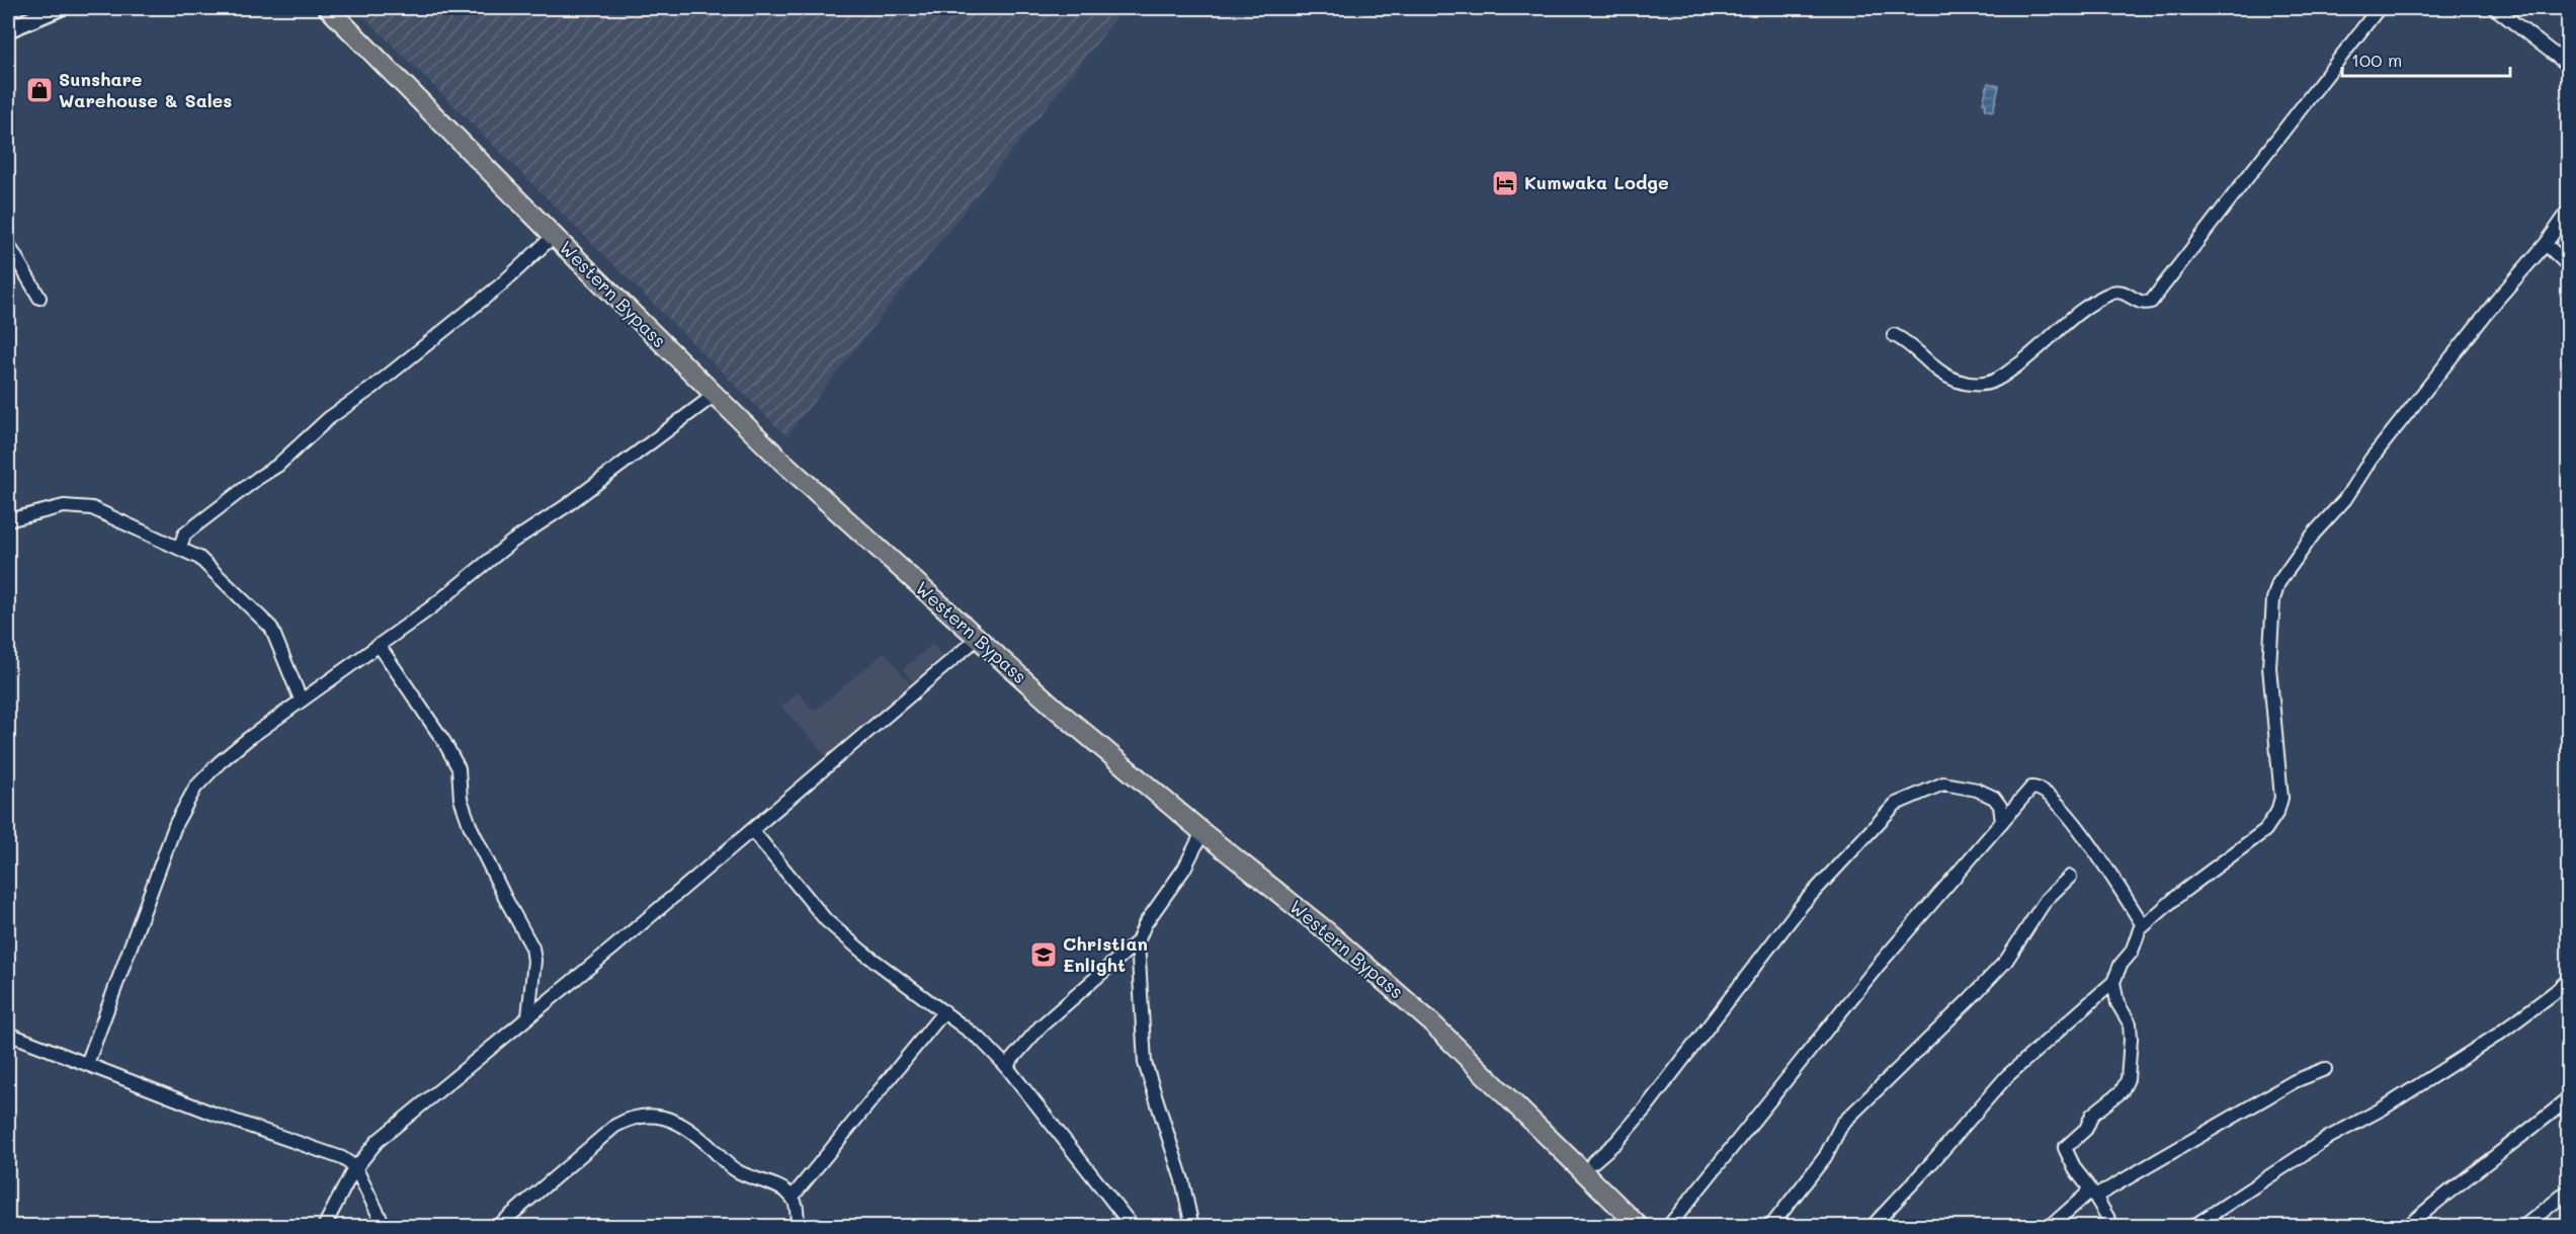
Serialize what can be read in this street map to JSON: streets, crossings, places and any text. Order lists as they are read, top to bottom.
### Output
{
  "streets": {
    "main road": ["Western Bypass"]
  },
  "places": {
    "shop": ["Sunshare Warehouse & Sales"],
    "hotel": ["Kumwaka Lodge"],
    "school or university": ["Christian Enlight"]
  },
  "scale_bar": "100 m"
}
